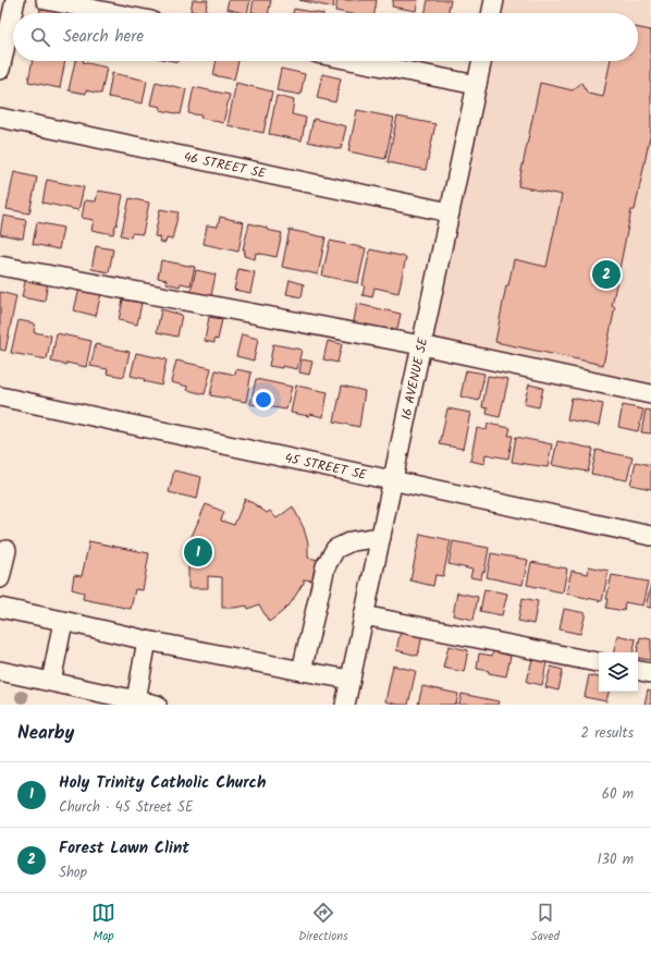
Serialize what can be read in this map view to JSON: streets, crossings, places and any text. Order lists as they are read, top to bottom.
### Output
{
  "streets": {
    "street": ["46 STREET SE", "16 AVENUE SE", "45 STREET SE"]
  },
  "crossings": [
    ["46 STREET SE", "16 AVENUE SE"],
    ["16 AVENUE SE", "45 STREET SE"]
  ],
  "page": {
    "search": "Search here",
    "pins": ["2", "1"],
    "heading": ["Nearby", "2 results"],
    "list": [
      {
        "mark": "1",
        "name": "Holy Trinity Catholic Church",
        "note": "Church · 45 Street SE",
        "value": "60 m"
      },
      {
        "mark": "2",
        "name": "Forest Lawn Clint",
        "note": "Shop",
        "value": "130 m"
      }
    ],
    "nav": ["Map", "Directions", "Saved"]
  }
}
